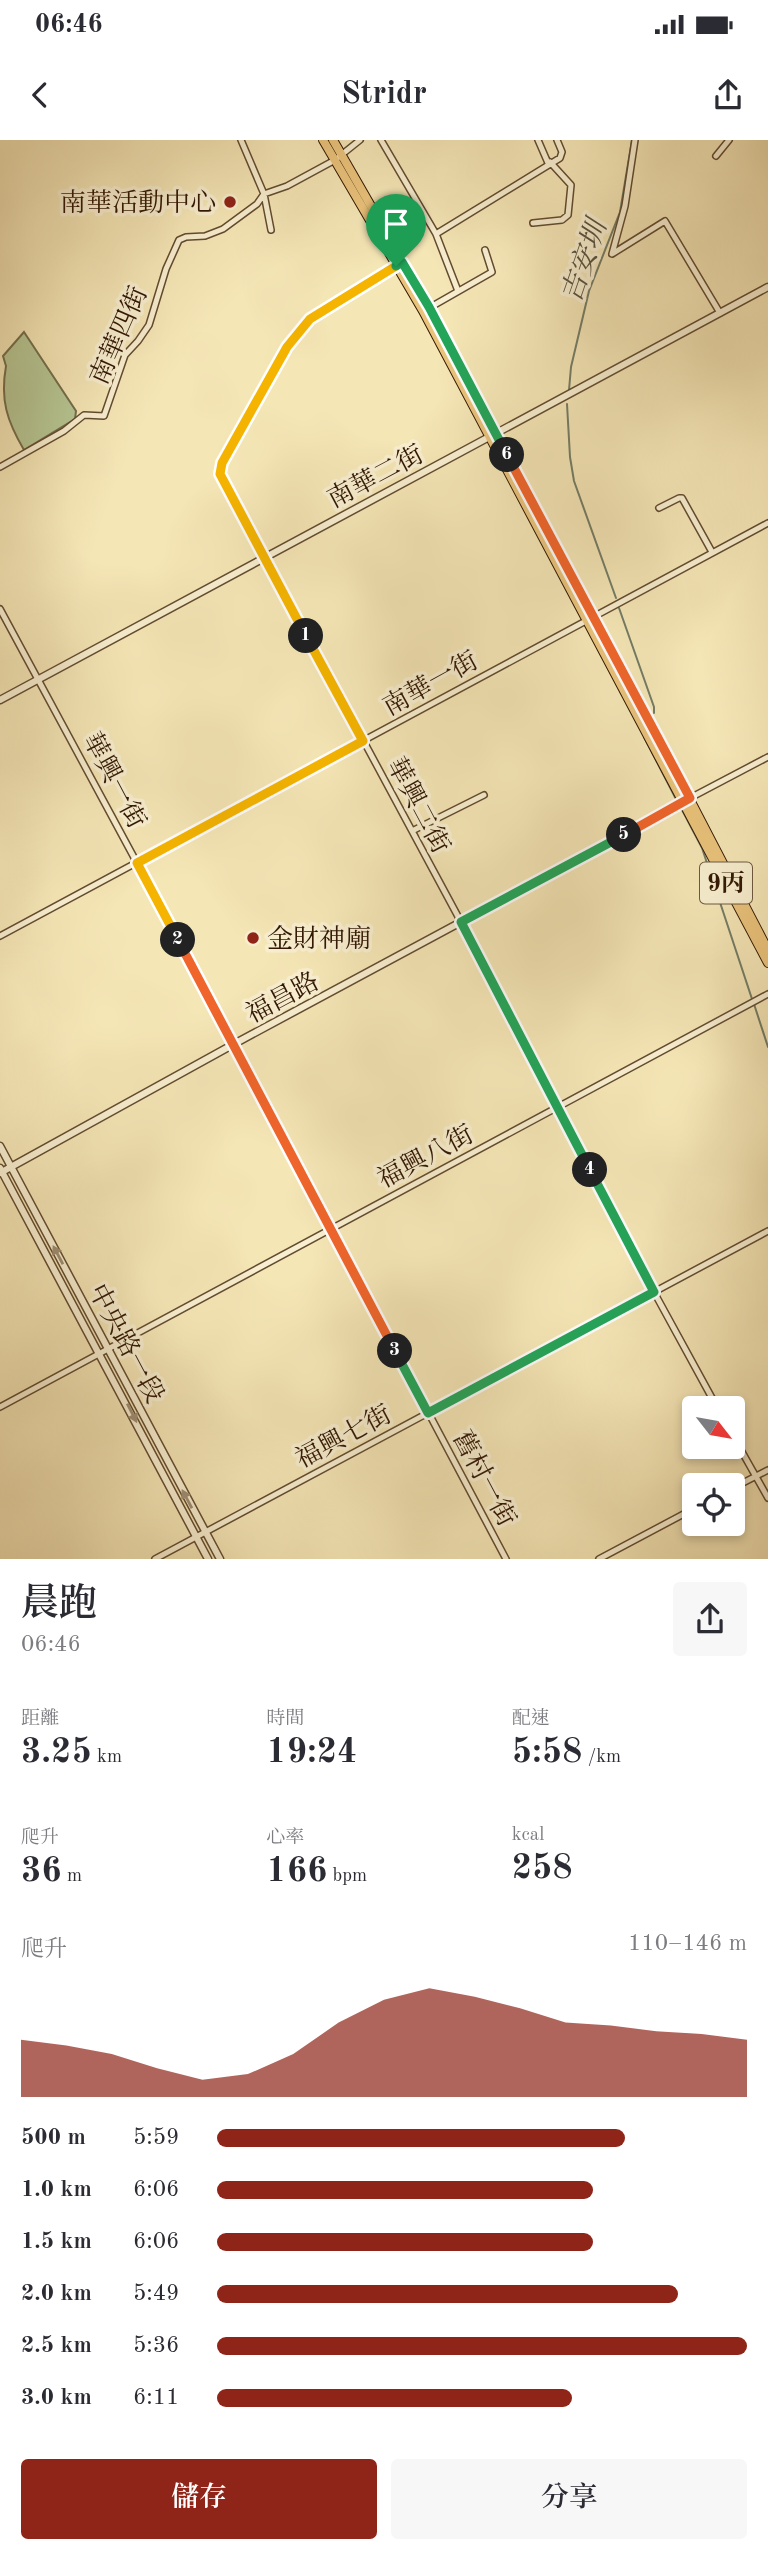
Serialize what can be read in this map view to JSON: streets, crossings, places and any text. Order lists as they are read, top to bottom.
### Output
{
  "streets": {
    "main road": ["9丙"],
    "street": [
      "南華四街",
      "南華二街",
      "南華一街",
      "華興一街",
      "華興二街",
      "福昌路",
      "福興八街",
      "中央路一段",
      "福興七街",
      "舊村一街"
    ]
  },
  "crossings": [
    ["南華四街", "9丙"],
    ["南華二街", "華興一街"],
    ["南華二街", "華興二街"],
    ["南華二街", "9丙"],
    ["南華一街", "華興一街"],
    ["南華一街", "華興二街"],
    ["南華一街", "9丙"],
    ["華興一街", "福昌路"],
    ["華興一街", "舊村一街"],
    ["華興二街", "9丙"],
    ["華興二街", "福昌路"],
    ["華興二街", "福興八街"],
    ["華興二街", "福興七街"],
    ["9丙", "福昌路"],
    ["福昌路", "中央路一段"],
    ["福昌路", "舊村一街"],
    ["福興八街", "中央路一段"],
    ["福興八街", "舊村一街"],
    ["中央路一段", "福興七街"],
    ["福興七街", "舊村一街"]
  ],
  "water": ["吉安圳"],
  "places": ["南華活動中心", "金財神廟"],
  "north": "bottom right",
  "page": {
    "status": "06:46",
    "header": "Stridr",
    "pins": [
      "6",
      "1",
      "5",
      "2",
      "4",
      "3"
    ],
    "heading": ["晨跑", "06:46"],
    "stats": [
      ["距離", "3.25 km"],
      ["時間", "19:24"],
      ["配速", "5:58 /km"],
      ["爬升", "36 m"],
      ["心率", "166 bpm"],
      ["kcal", "258"]
    ],
    "chart": ["爬升", "110–146 m"],
    "list": [
      {
        "name": "500 m",
        "note": "5:59"
      },
      {
        "name": "1.0 km",
        "note": "6:06"
      },
      {
        "name": "1.5 km",
        "note": "6:06"
      },
      {
        "name": "2.0 km",
        "note": "5:49"
      },
      {
        "name": "2.5 km",
        "note": "5:36"
      },
      {
        "name": "3.0 km",
        "note": "6:11"
      }
    ],
    "buttons": ["儲存", "分享"]
  }
}
